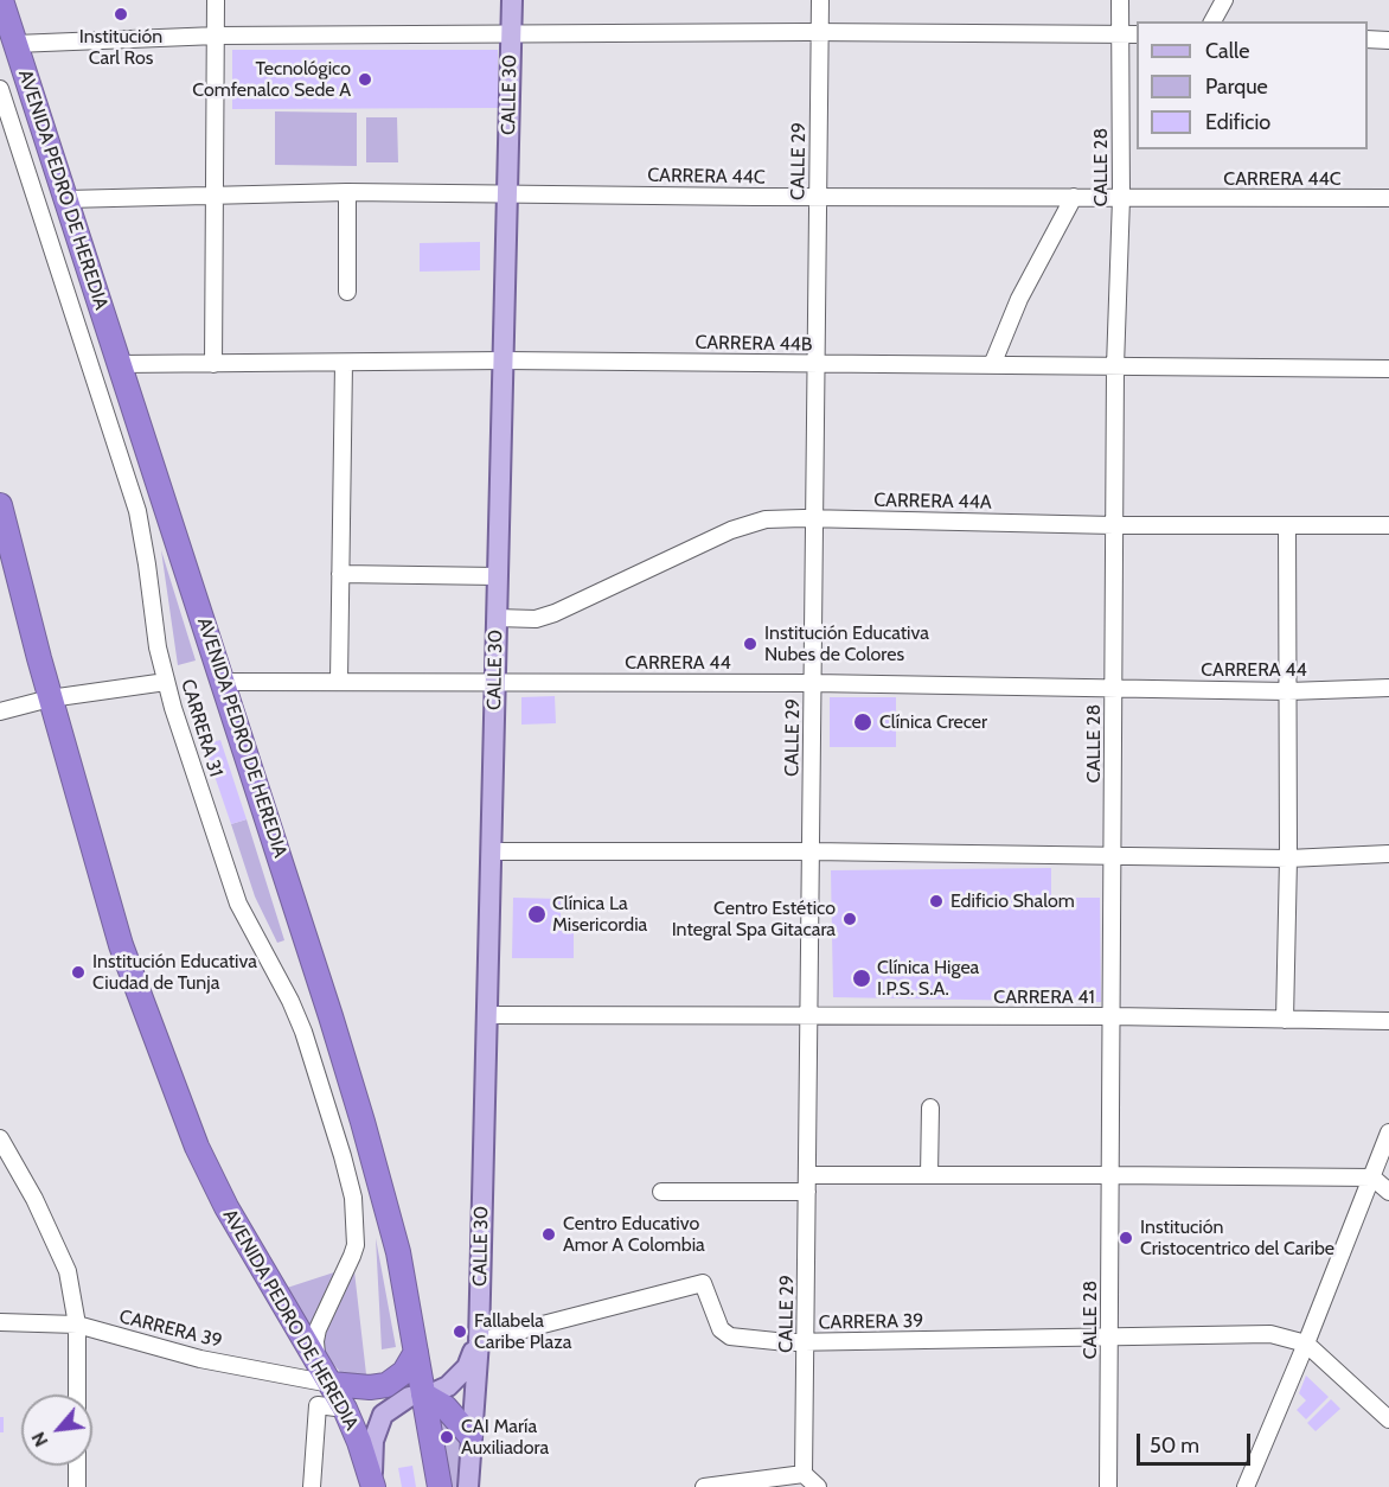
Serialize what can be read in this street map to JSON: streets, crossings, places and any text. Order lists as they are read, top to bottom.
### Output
{
  "streets": {
    "highway": ["AVENIDA PEDRO DE HEREDIA"],
    "main road": ["CALLE 30"],
    "street": [
      "CALLE 29",
      "CALLE 28",
      "CARRERA 44C",
      "CARRERA 44B",
      "CARRERA 44A",
      "CARRERA 44",
      "CARRERA 31",
      "CARRERA 41",
      "CARRERA 39"
    ]
  },
  "crossings": [
    ["CALLE 30", "CARRERA 44C"],
    ["CALLE 30", "AVENIDA PEDRO DE HEREDIA"],
    ["CALLE 30", "CARRERA 44B"],
    ["CALLE 30", "CARRERA 44A"],
    ["CALLE 30", "CARRERA 44"],
    ["CALLE 30", "CARRERA 41"],
    ["CALLE 30", "CARRERA 39"],
    ["CALLE 29", "CARRERA 44C"],
    ["CALLE 29", "CARRERA 44B"],
    ["CALLE 29", "CARRERA 44A"],
    ["CALLE 29", "CARRERA 44"],
    ["CALLE 29", "CARRERA 41"],
    ["CALLE 29", "CARRERA 39"],
    ["CALLE 28", "CARRERA 44C"],
    ["CALLE 28", "CARRERA 44B"],
    ["CALLE 28", "CARRERA 44A"],
    ["CALLE 28", "CARRERA 44"],
    ["CALLE 28", "CARRERA 41"],
    ["CALLE 28", "CARRERA 39"],
    ["CARRERA 44C", "AVENIDA PEDRO DE HEREDIA"],
    ["AVENIDA PEDRO DE HEREDIA", "CARRERA 44B"],
    ["AVENIDA PEDRO DE HEREDIA", "CARRERA 44"],
    ["AVENIDA PEDRO DE HEREDIA", "CARRERA 31"],
    ["AVENIDA PEDRO DE HEREDIA", "CARRERA 39"],
    ["CARRERA 31", "CARRERA 39"]
  ],
  "places": [
    "Institución Carl Ros",
    "Tecnológico Comfenalco Sede A",
    "Institución Educativa Nubes de Colores",
    "Clínica Crecer",
    "Edificio Shalom",
    "Clínica La Misericordia",
    "Centro Estético Integral Spa Gitacara",
    "Institución Educativa Ciudad de Tunja",
    "Clínica Higea I.P.S. S.A.",
    "Centro Educativo Amor A Colombia",
    "Institución Cristocentrico del Caribe",
    "Fallabela Caribe Plaza",
    "CAI María Auxiliadora"
  ],
  "legend": ["Calle", "Parque", "Edificio"],
  "scale_bar": "50 m",
  "north": "bottom left"
}
